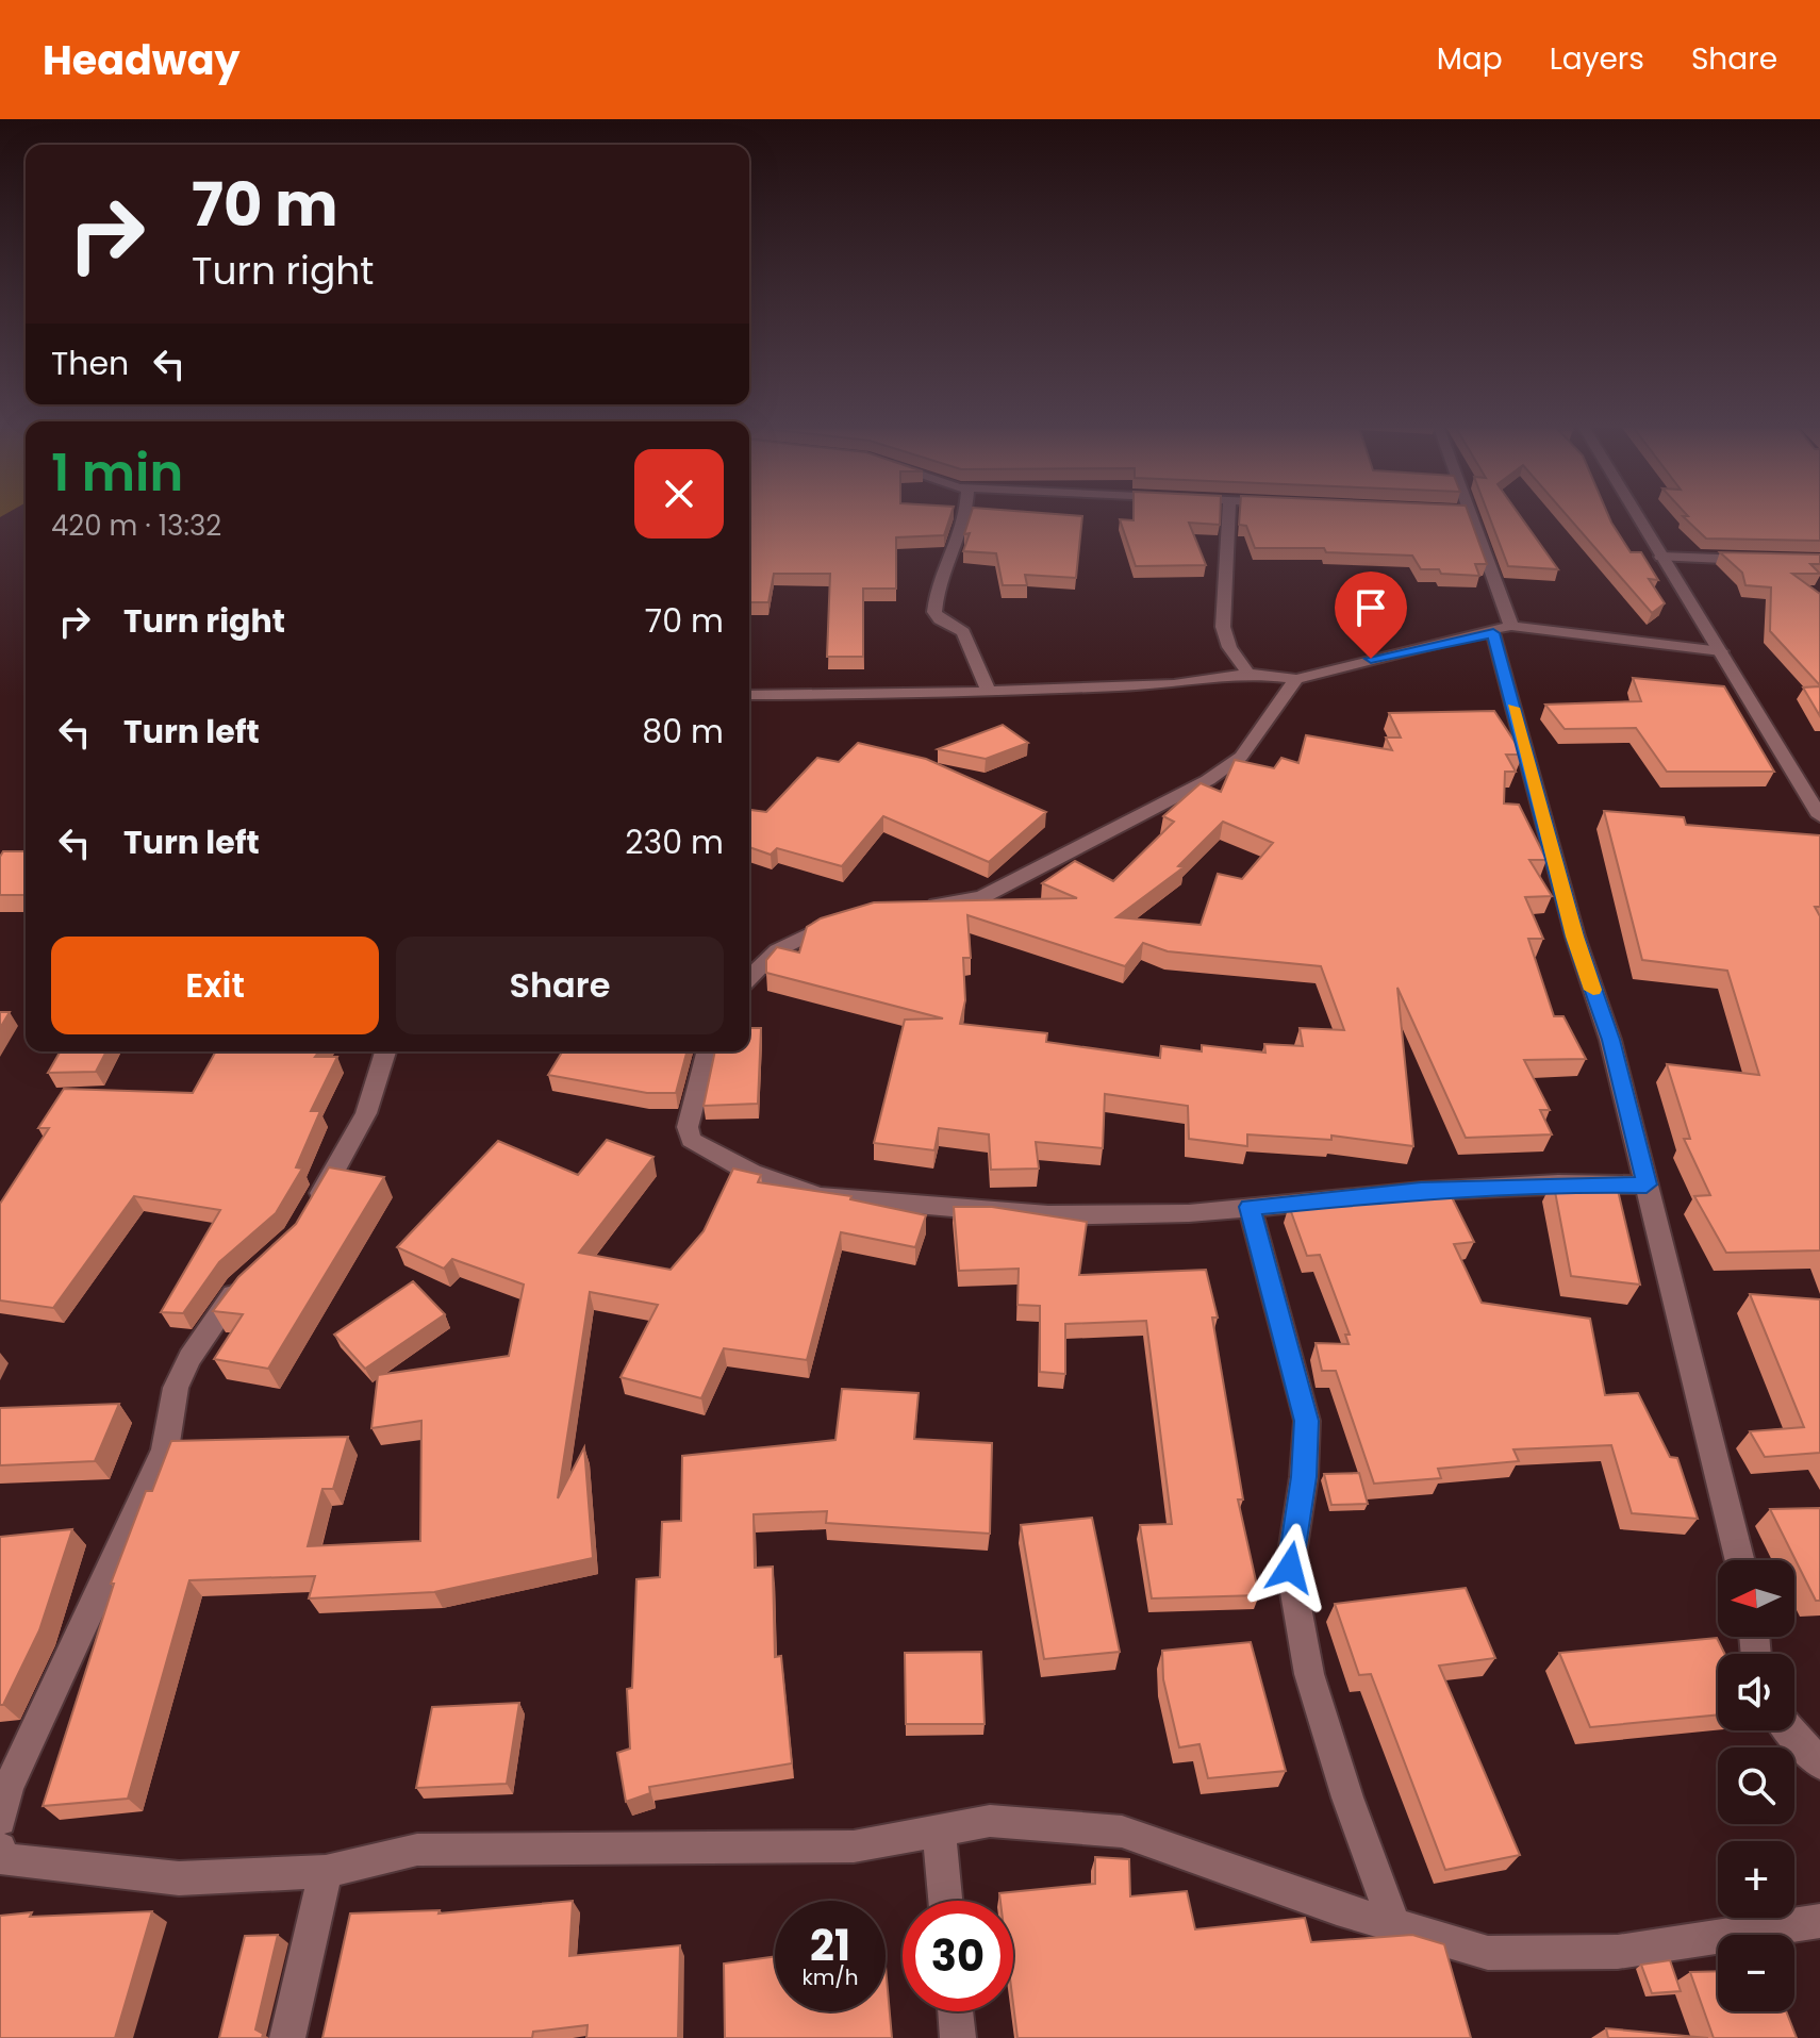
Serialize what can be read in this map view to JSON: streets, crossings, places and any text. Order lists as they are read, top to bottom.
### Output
{
  "north": "left",
  "page": {
    "header": "Headway",
    "nav": ["Map", "Layers", "Share"],
    "turn": ["70 m", "Turn right"],
    "then": "Then",
    "heading": ["1 min", "420 m · 13:32"],
    "list": [
      {
        "name": "Turn right",
        "value": "70 m"
      },
      {
        "name": "Turn left",
        "value": "80 m"
      },
      {
        "name": "Turn left",
        "value": "230 m"
      }
    ],
    "buttons": ["Exit", "Share"],
    "map_buttons": ["+", "−"],
    "speed": "21 km/h",
    "limit": "30"
  }
}
